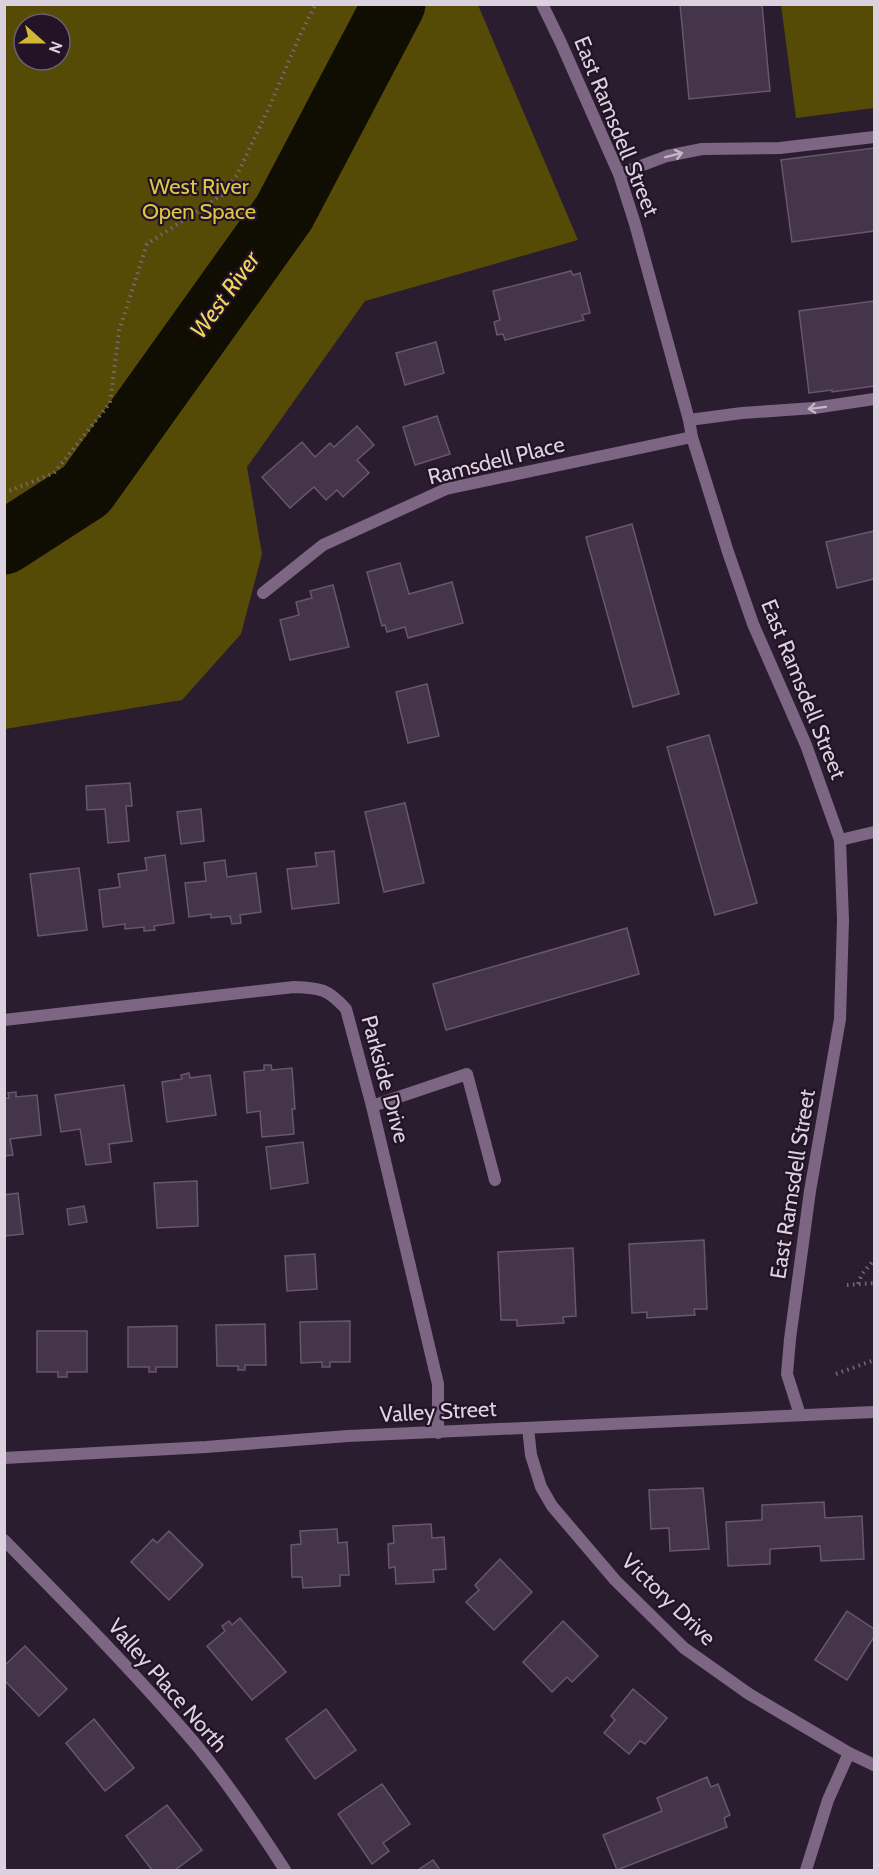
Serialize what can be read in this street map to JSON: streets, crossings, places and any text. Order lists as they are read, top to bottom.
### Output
{
  "streets": {
    "street": [
      "East Ramsdell Street",
      "Ramsdell Place",
      "Parkside Drive",
      "Valley Street",
      "Victory Drive",
      "Valley Place North"
    ]
  },
  "crossings": [
    ["East Ramsdell Street", "Ramsdell Place"],
    ["East Ramsdell Street", "Valley Street"],
    ["Parkside Drive", "Valley Street"],
    ["Valley Street", "Victory Drive"]
  ],
  "water": ["West River"],
  "parks": ["West River Open Space"],
  "north": "right"
}
